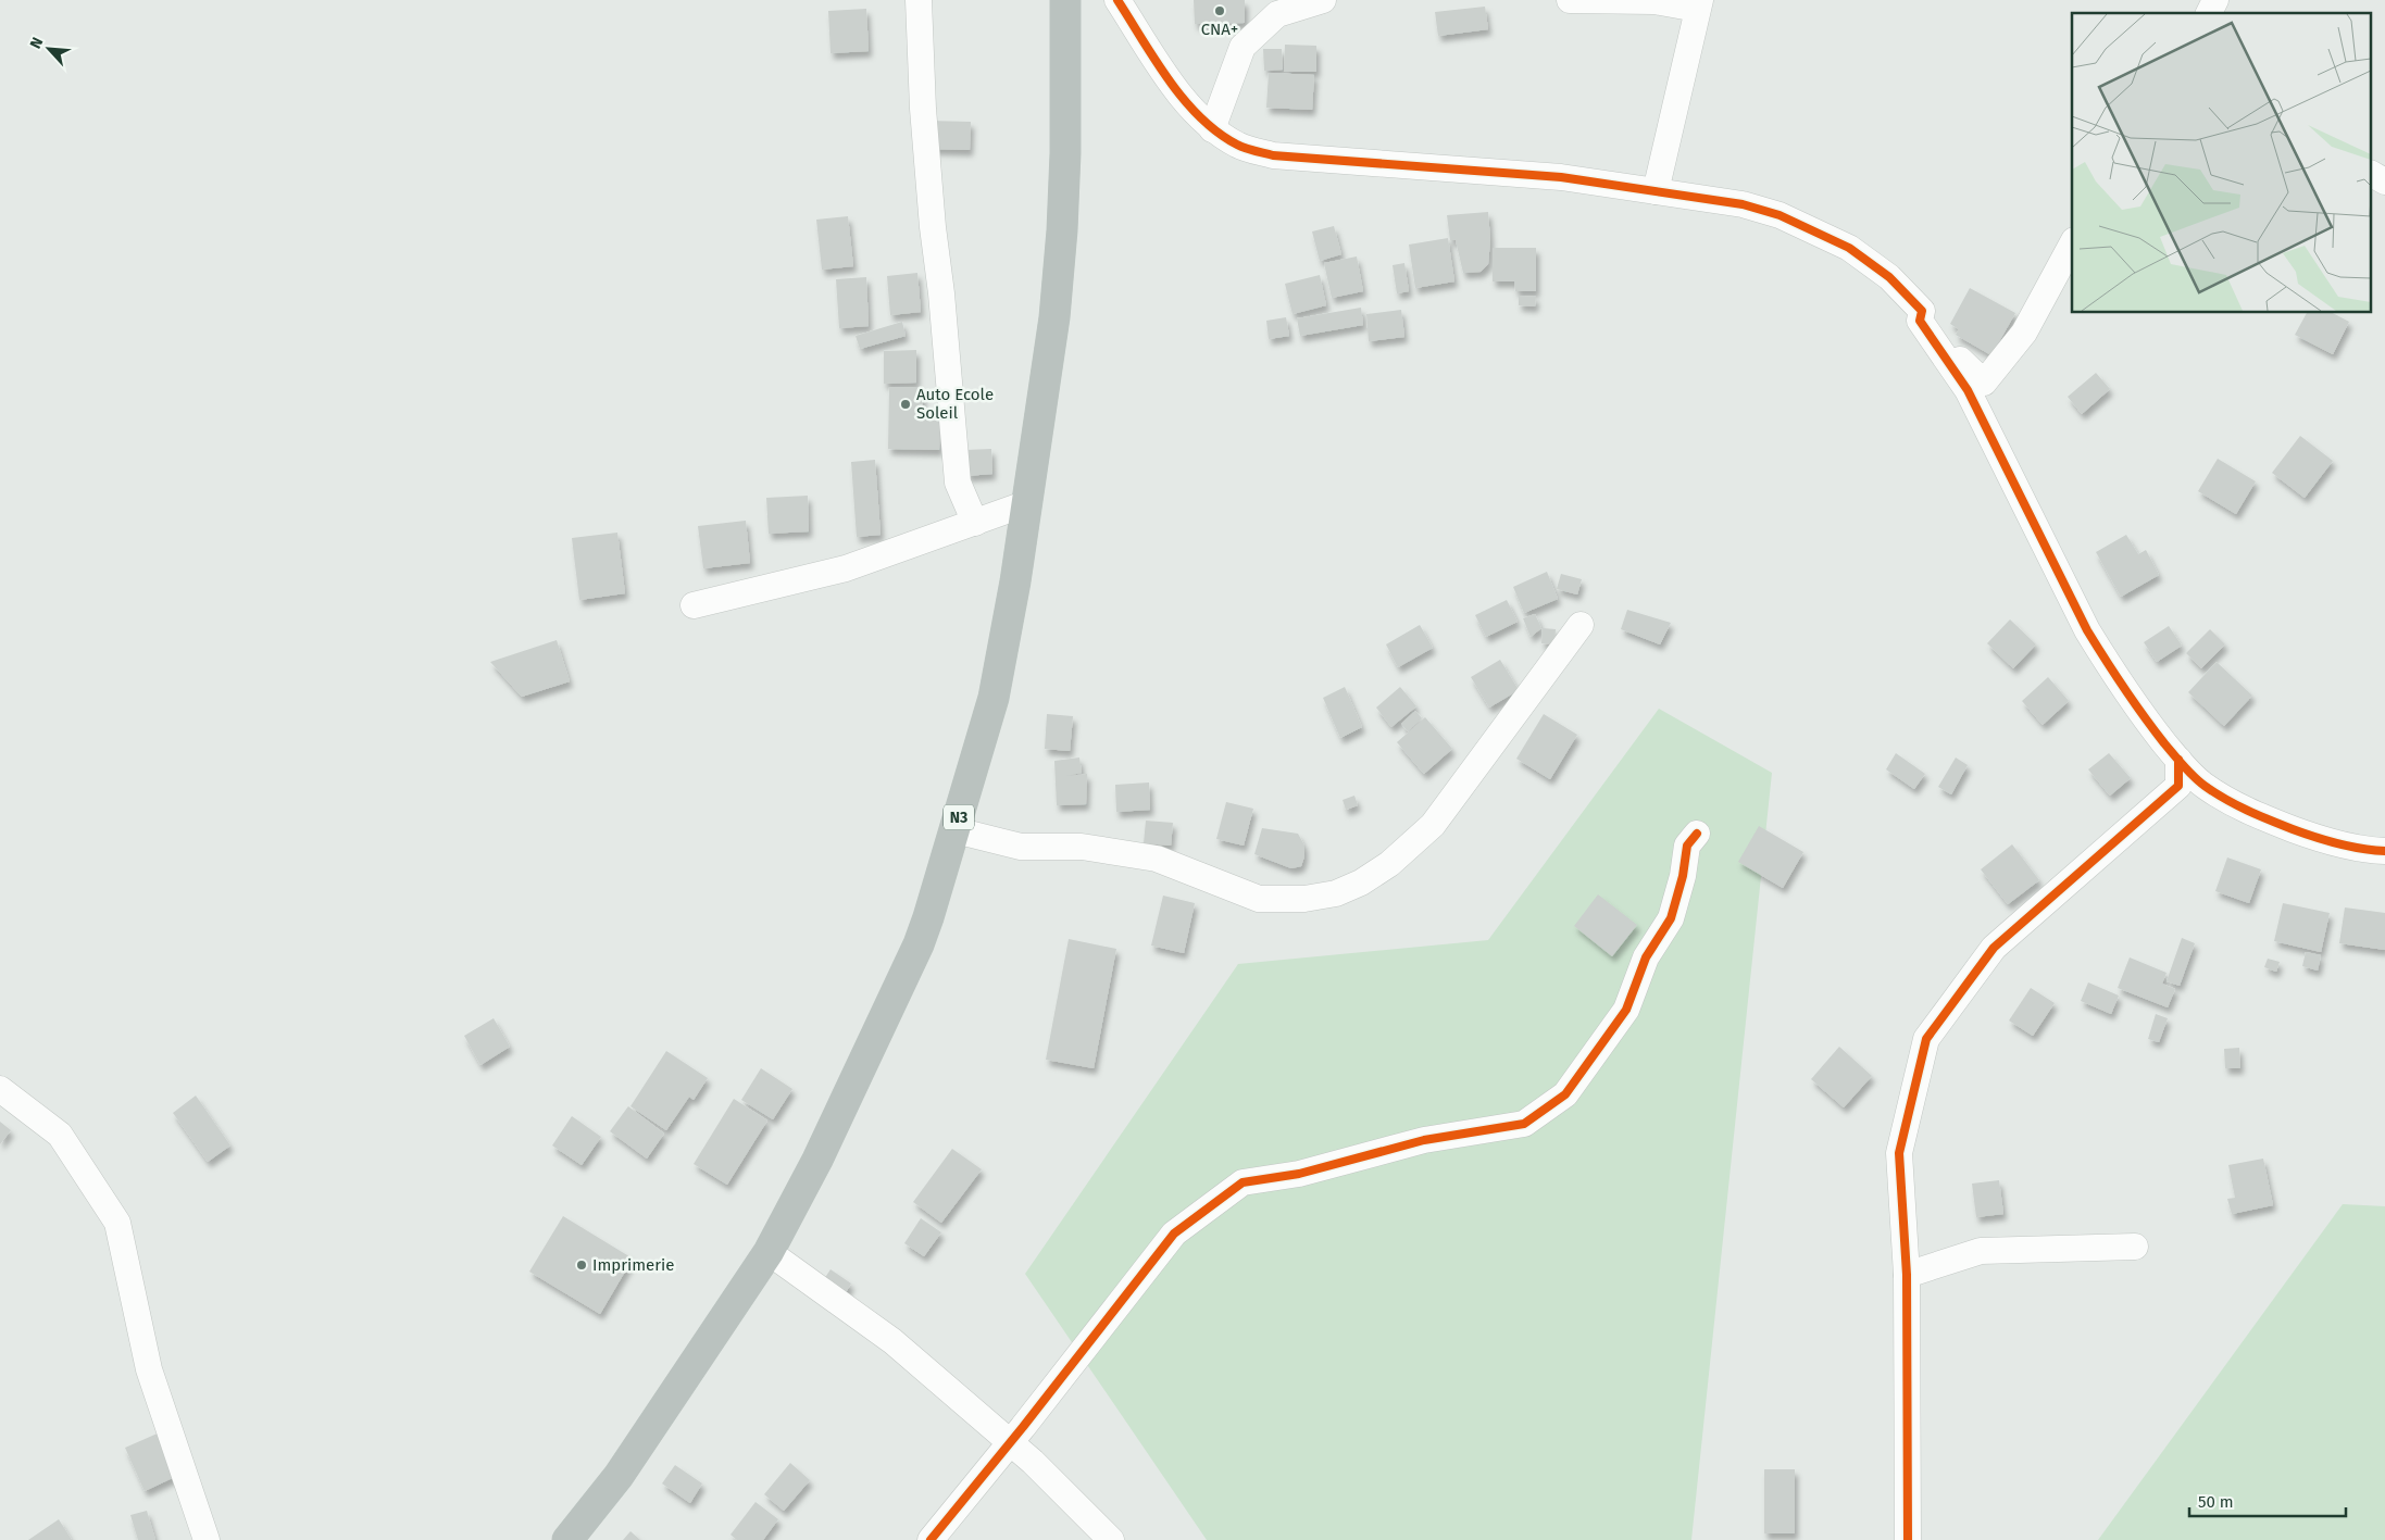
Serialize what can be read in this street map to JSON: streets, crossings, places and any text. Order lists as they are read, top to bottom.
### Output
{
  "streets": {
    "highway": ["N3"]
  },
  "places": ["CNA+", "Auto Ecole Soleil", "Imprimerie"],
  "scale_bar": "50 m",
  "north": "top left"
}
